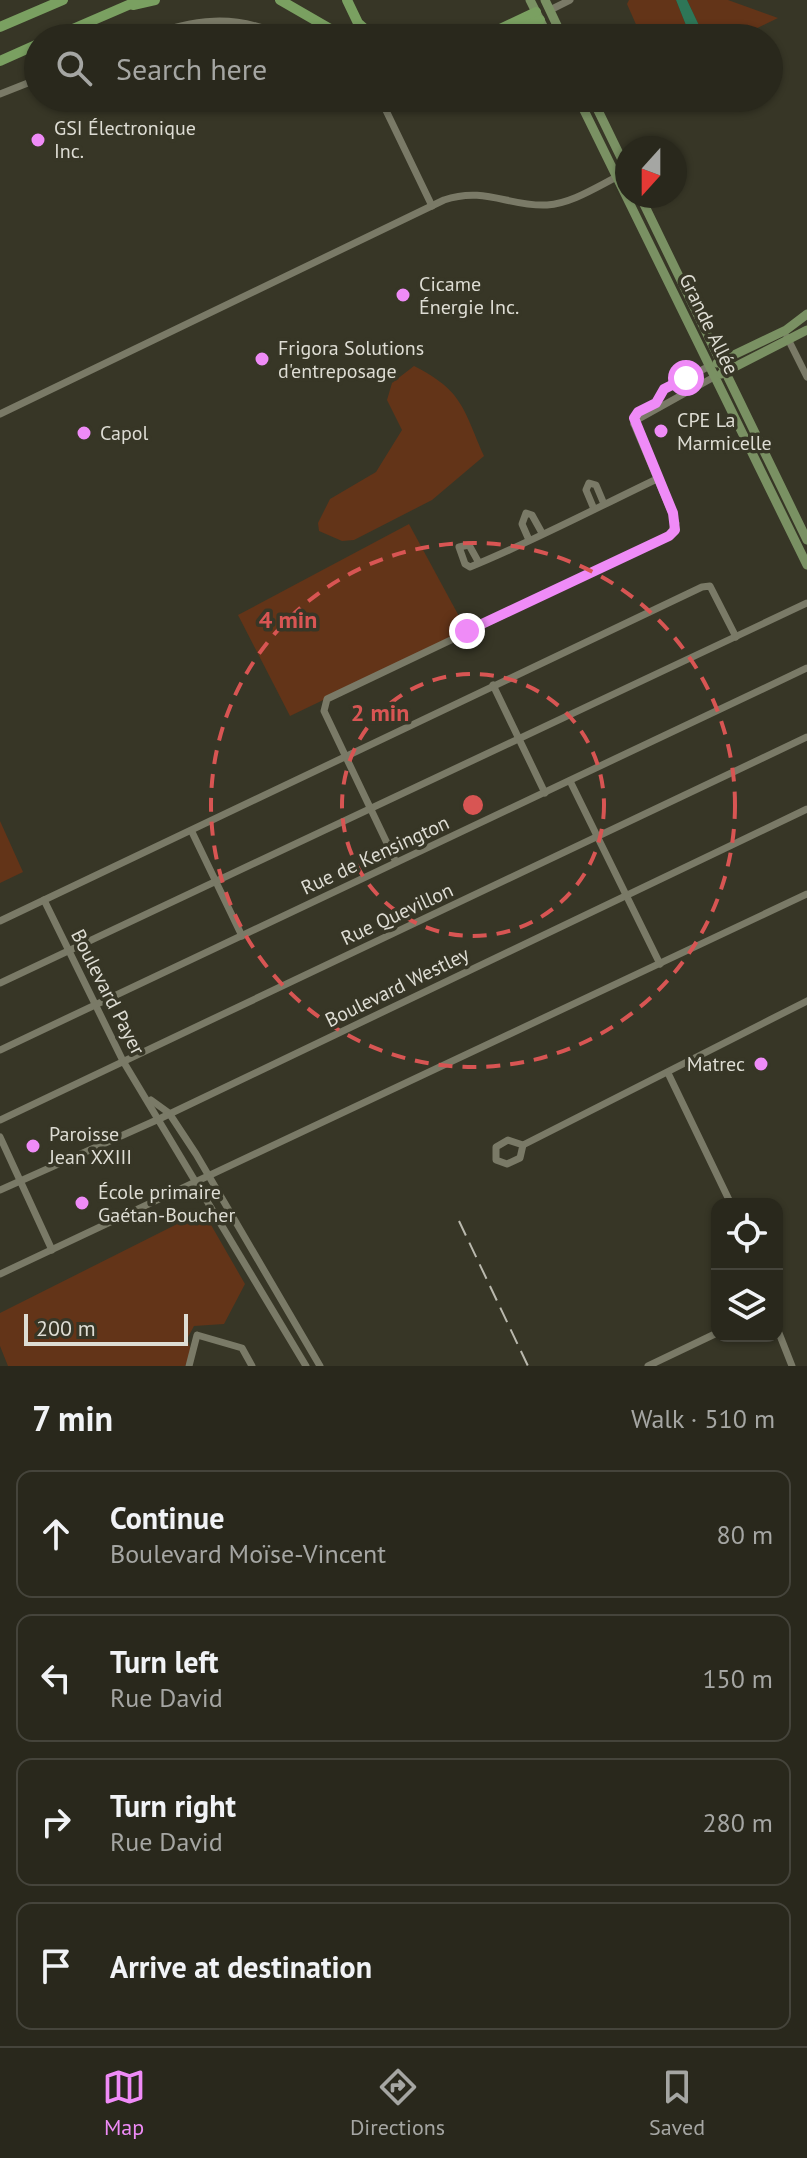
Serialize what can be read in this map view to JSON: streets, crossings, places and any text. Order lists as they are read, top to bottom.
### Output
{
  "streets": {
    "main road": ["Grande Allée"],
    "street": [
      "Rue de Kensington",
      "Rue Quevillon",
      "Boulevard Westley",
      "Boulevard Payer"
    ]
  },
  "crossings": [
    ["Rue de Kensington", "Boulevard Payer"],
    ["Rue Quevillon", "Boulevard Payer"],
    ["Boulevard Westley", "Boulevard Payer"]
  ],
  "places": [
    "GSI Électronique Inc.",
    "Cicame Énergie Inc.",
    "Frigora Solutions d'entreposage",
    "CPE La Marmicelle",
    "Capol",
    "Matrec",
    "Paroisse Jean XXIII",
    "École primaire Gaétan-Boucher"
  ],
  "scale_bar": "200 m",
  "north": "bottom",
  "page": {
    "search": "Search here",
    "scale": "200 m",
    "heading": ["7 min", "Walk · 510 m"],
    "list": [
      ["Continue", "Boulevard Moïse-Vincent", "80 m"],
      ["Turn left", "Rue David", "150 m"],
      ["Turn right", "Rue David", "280 m"],
      "Arrive at destination"
    ],
    "nav": ["Map", "Directions", "Saved"]
  },
  "rings": ["4 min", "2 min"]
}
